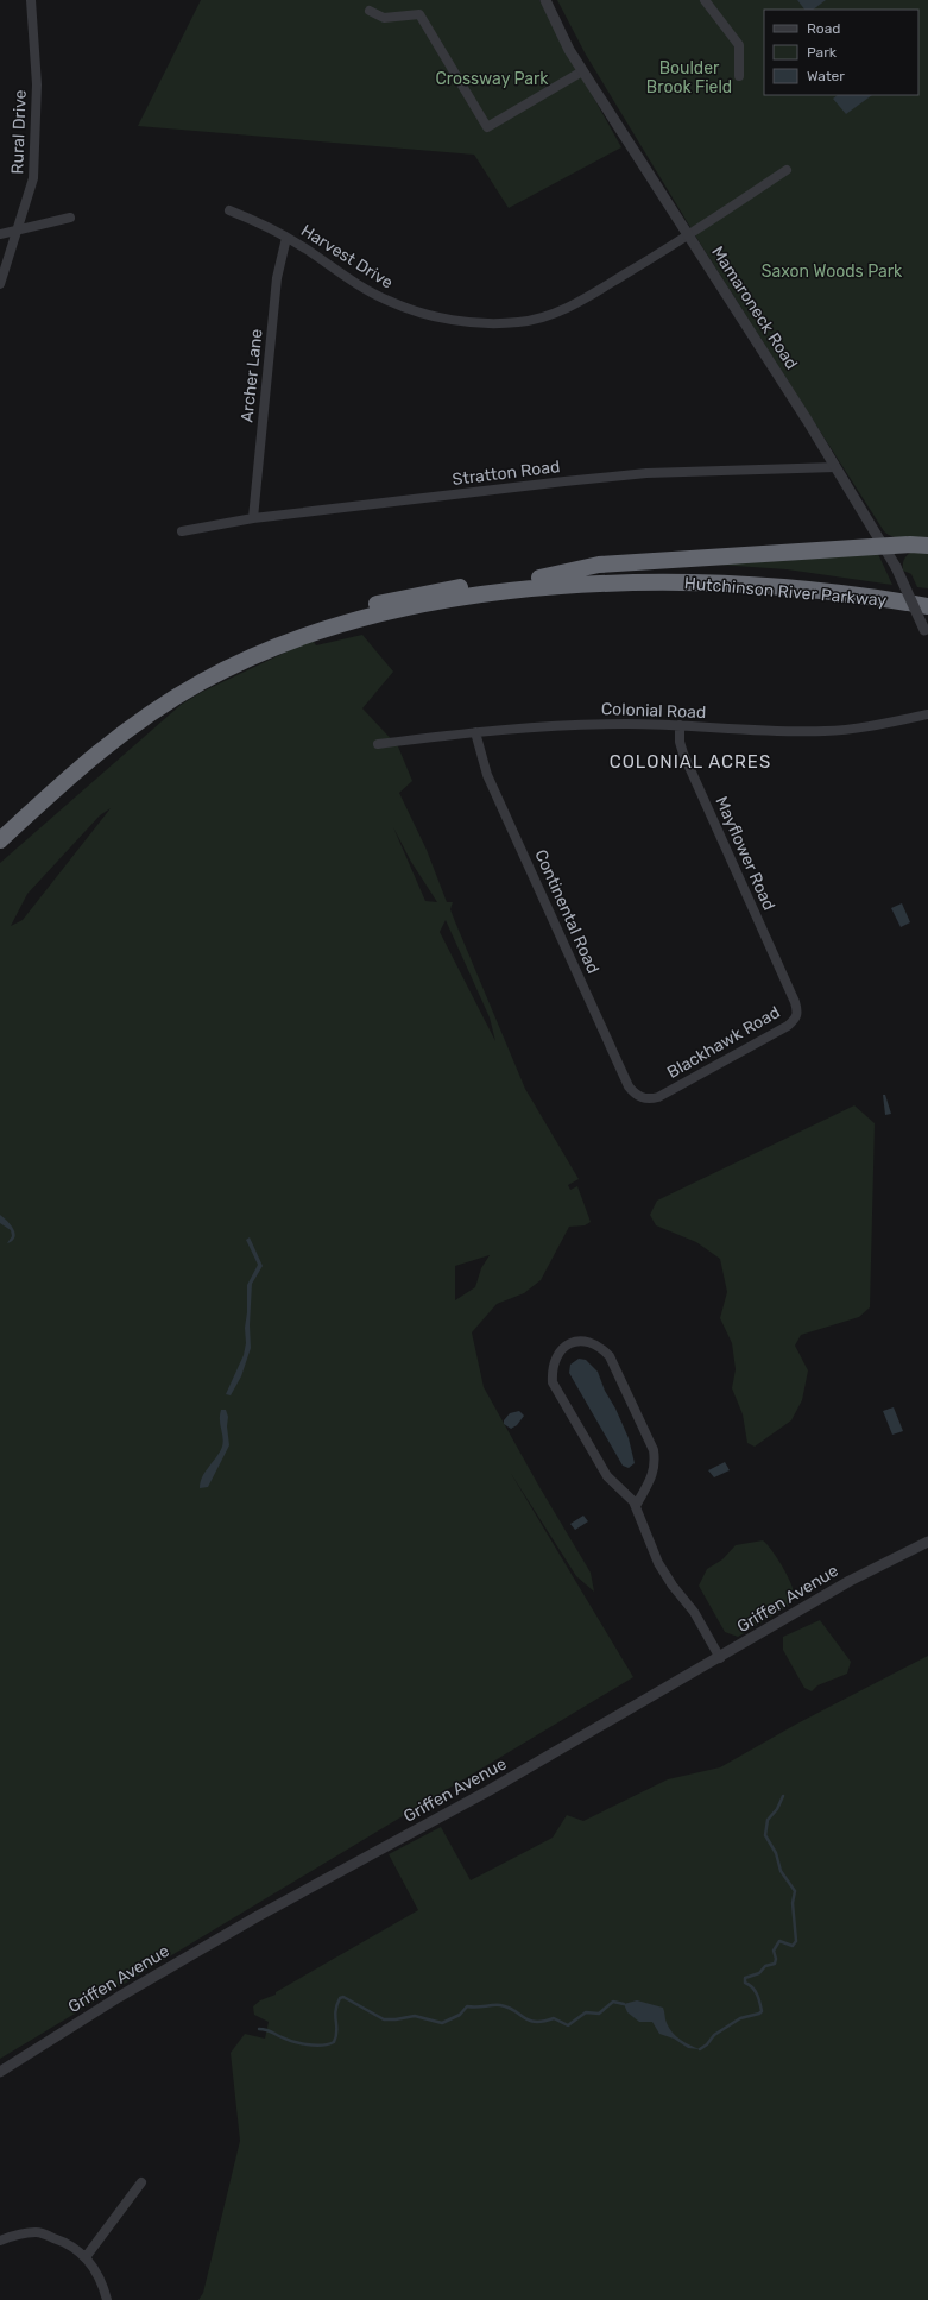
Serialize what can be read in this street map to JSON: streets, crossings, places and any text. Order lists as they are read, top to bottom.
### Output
{
  "streets": {
    "highway": ["Hutchinson River Parkway"],
    "street": [
      "Rural Drive",
      "Harvest Drive",
      "Mamaroneck Road",
      "Archer Lane",
      "Stratton Road",
      "Colonial Road",
      "Mayflower Road",
      "Continental Road",
      "Blackhawk Road",
      "Griffen Avenue"
    ]
  },
  "crossings": [
    ["Harvest Drive", "Mamaroneck Road"],
    ["Harvest Drive", "Archer Lane"],
    ["Mamaroneck Road", "Stratton Road"],
    ["Archer Lane", "Stratton Road"],
    ["Colonial Road", "Mayflower Road"],
    ["Colonial Road", "Continental Road"],
    ["Mayflower Road", "Blackhawk Road"],
    ["Continental Road", "Blackhawk Road"]
  ],
  "districts": ["COLONIAL ACRES"],
  "parks": ["Boulder Brook Field", "Crossway Park", "Saxon Woods Park"],
  "legend": ["Road", "Park", "Water"]
}
